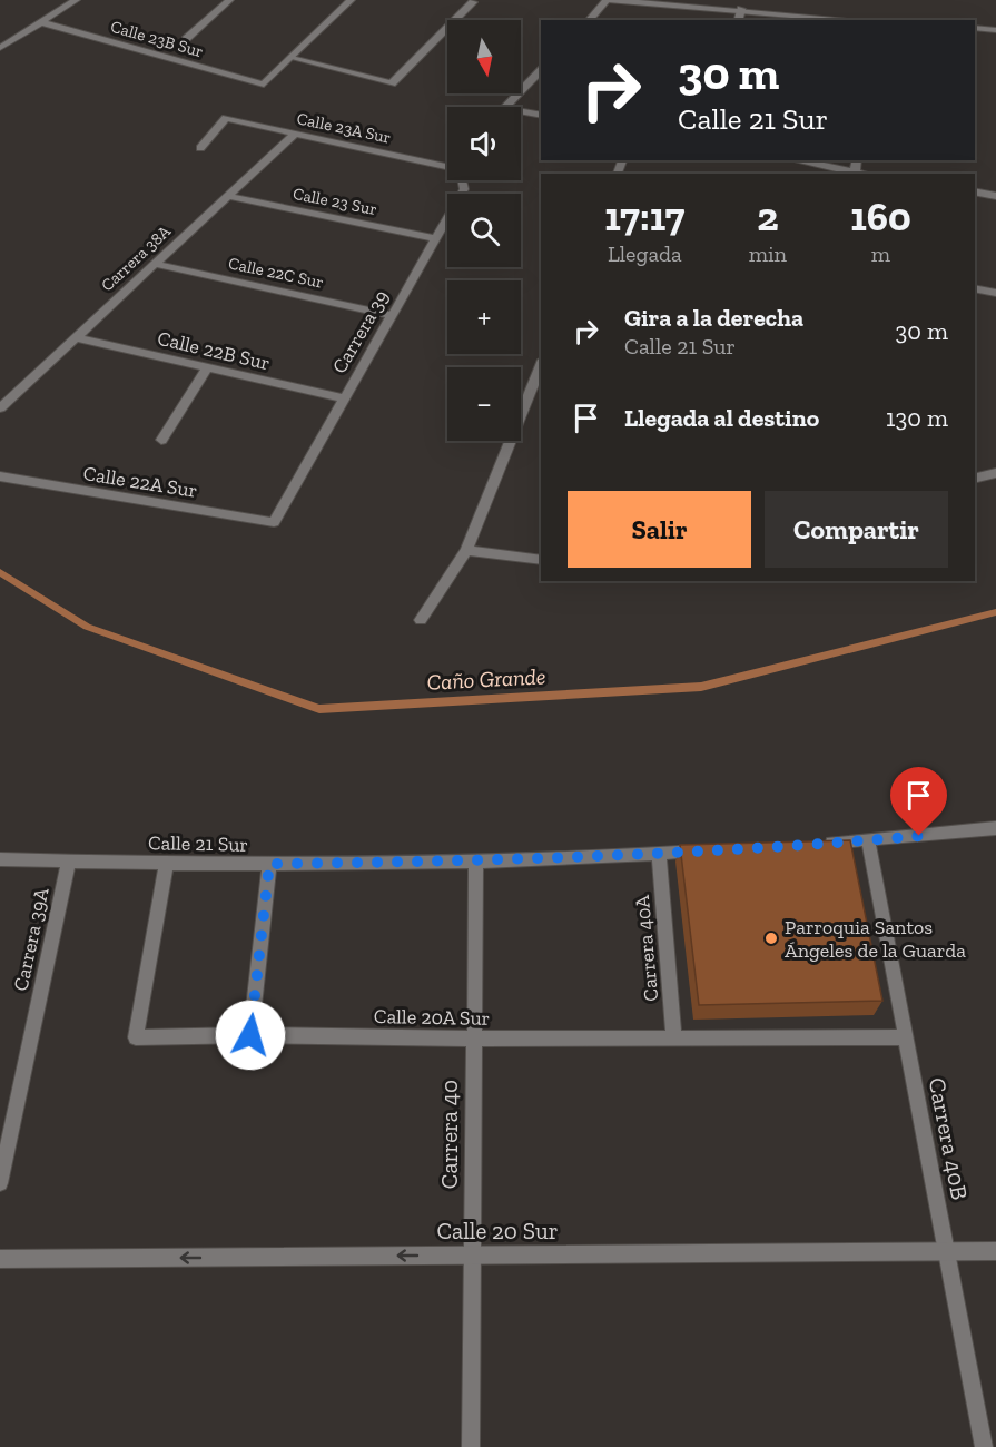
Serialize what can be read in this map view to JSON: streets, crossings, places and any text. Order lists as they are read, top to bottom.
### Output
{
  "streets": {
    "street": [
      "Calle 23B Sur",
      "Calle 23A Sur",
      "Calle 23 Sur",
      "Carrera 38A",
      "Calle 22C Sur",
      "Carrera 39",
      "Calle 22B Sur",
      "Calle 22A Sur",
      "Calle 21 Sur",
      "Carrera 39A",
      "Carrera 40A",
      "Calle 20A Sur",
      "Carrera 40",
      "Carrera 40B",
      "Calle 20 Sur"
    ]
  },
  "crossings": [
    ["Calle 23A Sur", "Carrera 38A"],
    ["Calle 23 Sur", "Carrera 38A"],
    ["Calle 23 Sur", "Carrera 39"],
    ["Carrera 38A", "Calle 22C Sur"],
    ["Carrera 38A", "Calle 22B Sur"],
    ["Calle 22C Sur", "Carrera 39"],
    ["Carrera 39", "Calle 22B Sur"],
    ["Carrera 39", "Calle 22A Sur"],
    ["Calle 21 Sur", "Carrera 39A"],
    ["Calle 21 Sur", "Carrera 40A"],
    ["Calle 21 Sur", "Calle 20A Sur"],
    ["Calle 21 Sur", "Carrera 40"],
    ["Carrera 40A", "Calle 20A Sur"],
    ["Calle 20A Sur", "Carrera 40"],
    ["Calle 20A Sur", "Carrera 40B"],
    ["Carrera 40", "Calle 20 Sur"],
    ["Carrera 40B", "Calle 20 Sur"]
  ],
  "one_way": ["Calle 20 Sur"],
  "water": ["Caño Grande"],
  "places": ["Parroquia Santos Ángeles de la Guarda"],
  "north": "bottom",
  "page": {
    "map_buttons": ["+", "−"],
    "turn": ["30 m", "Calle 21 Sur"],
    "eta": [
      "17:17",
      "Llegada",
      "2",
      "min",
      "160",
      "m"
    ],
    "list": [
      {
        "name": "Gira a la derecha",
        "note": "Calle 21 Sur",
        "value": "30 m"
      },
      {
        "name": "Llegada al destino",
        "value": "130 m"
      }
    ],
    "buttons": ["Salir", "Compartir"]
  }
}
